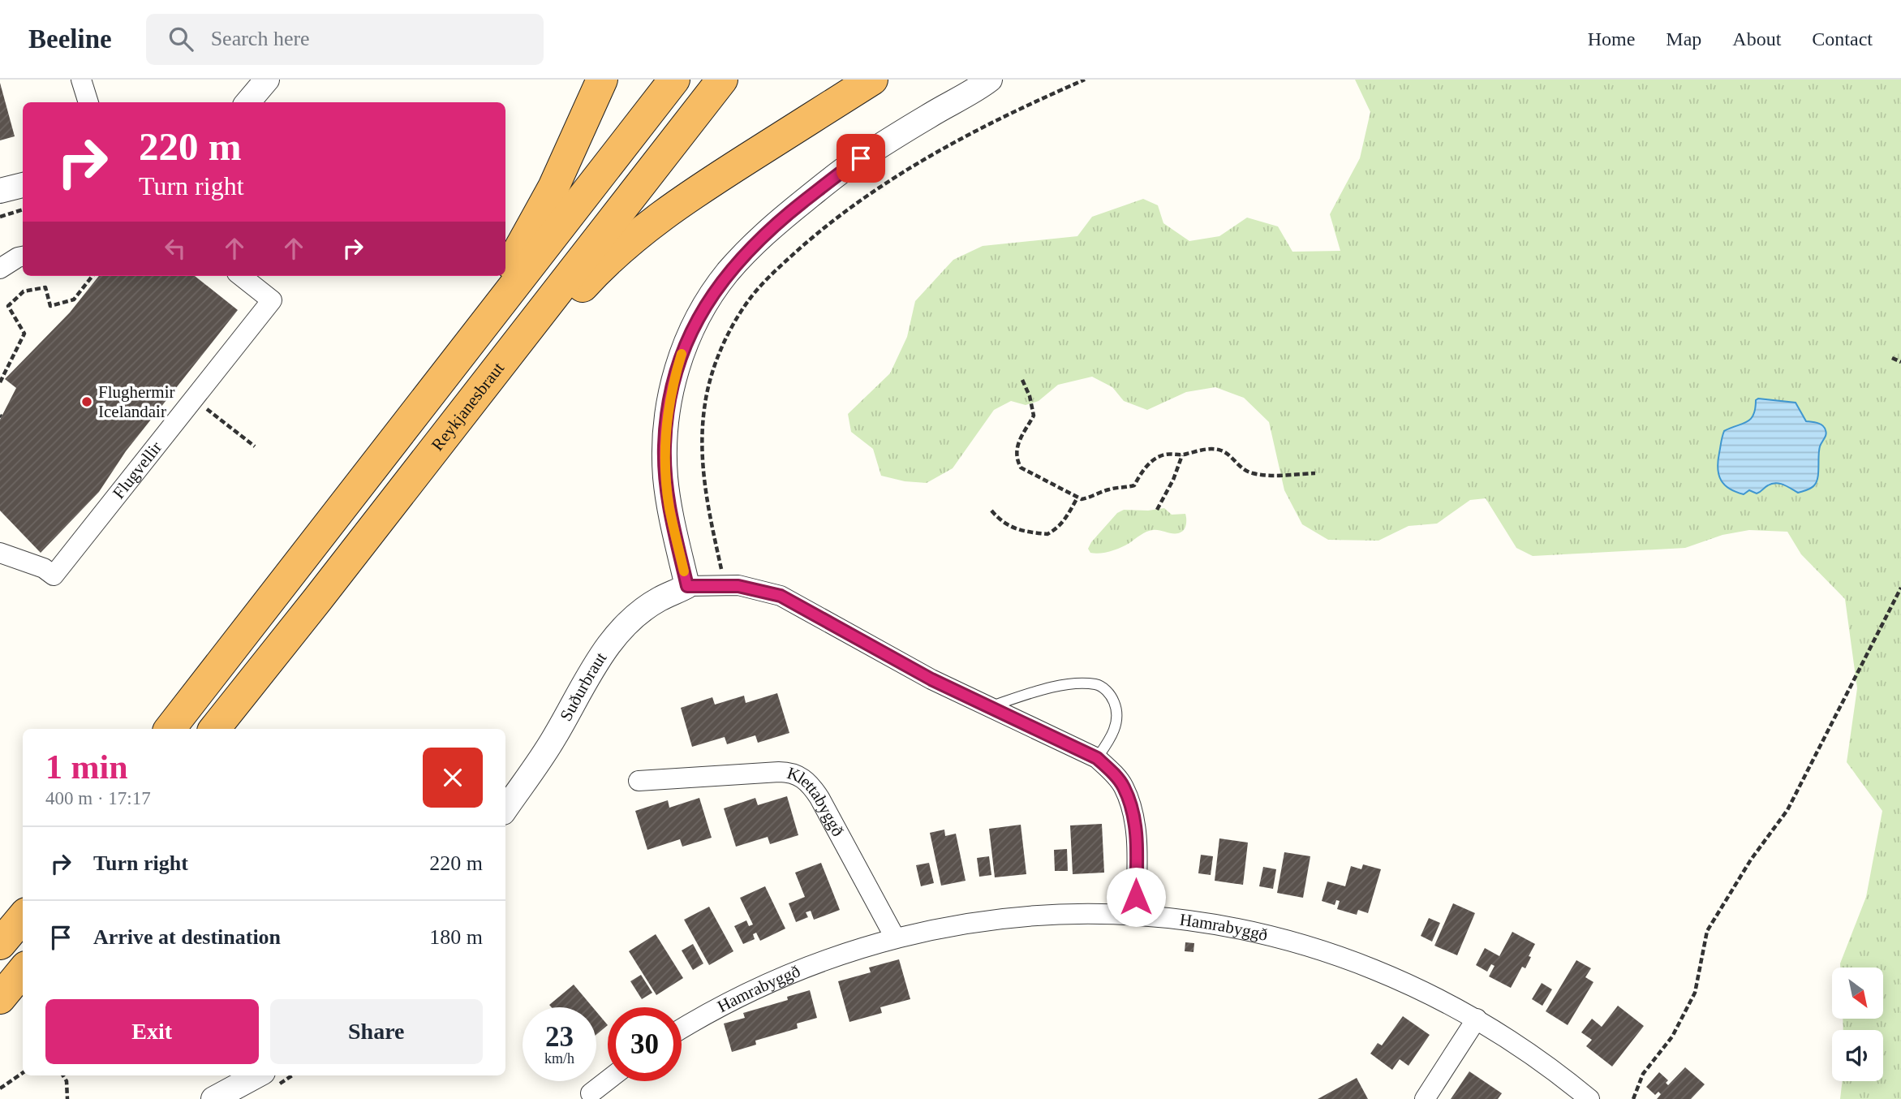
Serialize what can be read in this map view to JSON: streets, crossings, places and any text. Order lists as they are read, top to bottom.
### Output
{
  "streets": {
    "highway": ["Reykjanesbraut"],
    "street": [
      "Flugvellir",
      "Suðurbraut",
      "Klettabyggð",
      "Hamrabyggð"
    ]
  },
  "crossings": [
    ["Klettabyggð", "Hamrabyggð"]
  ],
  "places": ["Flughermir Icelandair"],
  "north": "bottom right",
  "page": {
    "header": "Beeline",
    "search": "Search here",
    "nav": [
      "Home",
      "Map",
      "About",
      "Contact"
    ],
    "turn": ["220 m", "Turn right"],
    "heading": ["1 min", "400 m · 17:17"],
    "list": [
      {
        "name": "Turn right",
        "value": "220 m"
      },
      {
        "name": "Arrive at destination",
        "value": "180 m"
      }
    ],
    "buttons": ["Exit", "Share"],
    "speed": "23 km/h",
    "limit": "30"
  }
}
